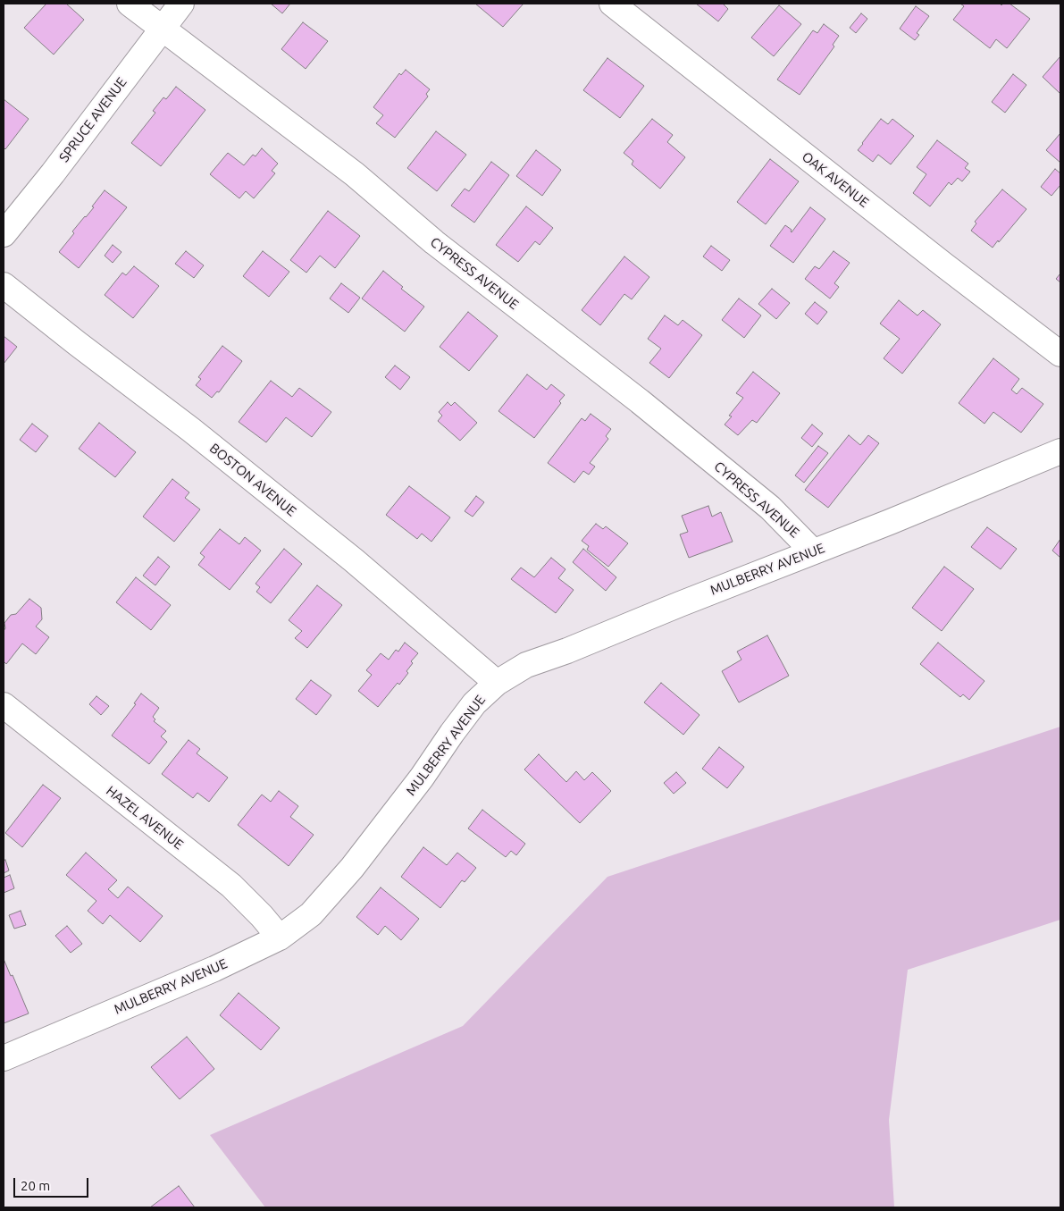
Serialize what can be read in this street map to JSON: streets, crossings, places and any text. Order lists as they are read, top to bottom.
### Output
{
  "streets": {
    "street": [
      "SPRUCE AVENUE",
      "OAK AVENUE",
      "CYPRESS AVENUE",
      "BOSTON AVENUE",
      "MULBERRY AVENUE",
      "HAZEL AVENUE"
    ]
  },
  "crossings": [
    ["SPRUCE AVENUE", "CYPRESS AVENUE"],
    ["CYPRESS AVENUE", "MULBERRY AVENUE"],
    ["BOSTON AVENUE", "MULBERRY AVENUE"],
    ["MULBERRY AVENUE", "HAZEL AVENUE"]
  ],
  "scale_bar": "20 m"
}
